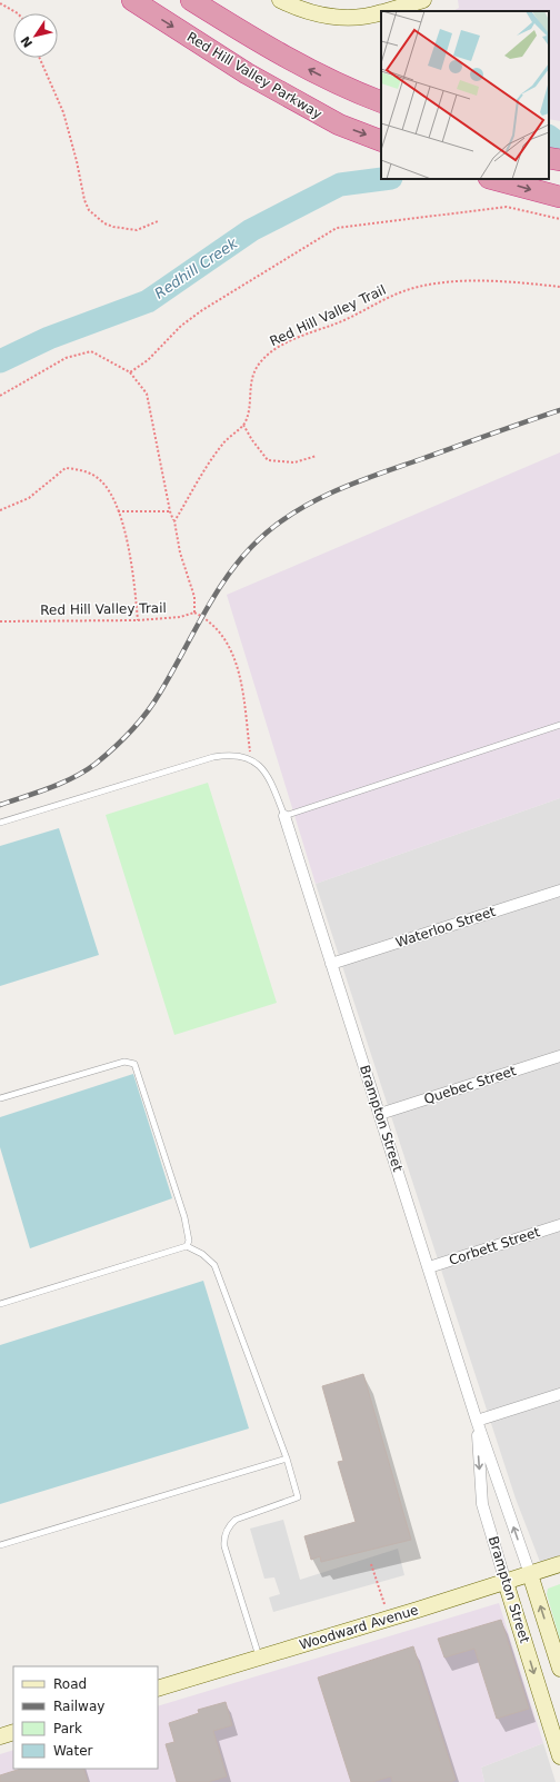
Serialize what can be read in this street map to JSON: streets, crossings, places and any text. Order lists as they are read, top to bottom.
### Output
{
  "streets": {
    "highway": ["Red Hill Valley Parkway"],
    "main road": ["Brampton Street", "Woodward Avenue"],
    "street": ["Waterloo Street", "Quebec Street", "Corbett Street"],
    "path": ["Red Hill Valley Trail"]
  },
  "crossings": [
    ["Waterloo Street", "Brampton Street"],
    ["Quebec Street", "Brampton Street"],
    ["Brampton Street", "Corbett Street"],
    ["Brampton Street", "Woodward Avenue"]
  ],
  "water": ["Redhill Creek"],
  "legend": [
    "Road",
    "Railway",
    "Park",
    "Water"
  ],
  "north": "bottom left"
}
